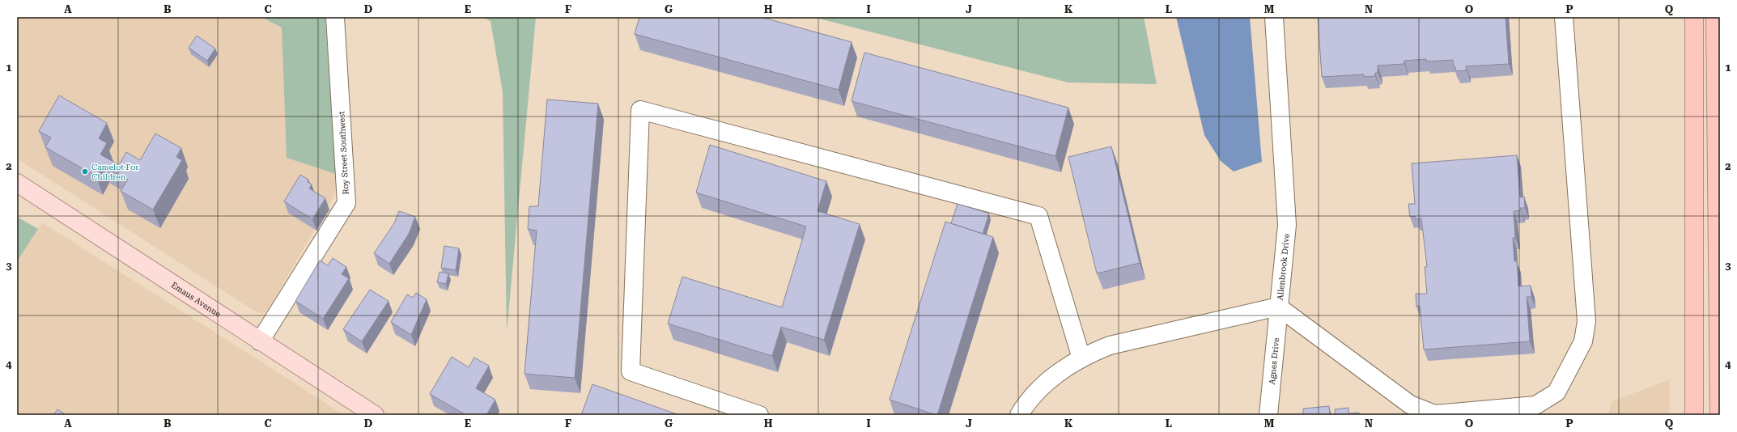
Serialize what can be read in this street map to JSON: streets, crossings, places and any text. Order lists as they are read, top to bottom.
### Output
{
  "streets": {
    "main road": ["Emaus Avenue"],
    "street": ["Roy Street Southwest", "Allenbrook Drive", "Agnes Drive"]
  },
  "crossings": [
    ["Roy Street Southwest", "Emaus Avenue"],
    ["Allenbrook Drive", "Agnes Drive"]
  ],
  "places": ["Camelot For Children"],
  "grid": {
    "columns": [
      "A",
      "B",
      "C",
      "D",
      "E",
      "F",
      "G",
      "H",
      "I",
      "J",
      "K",
      "L",
      "M",
      "N",
      "O",
      "P",
      "Q"
    ],
    "rows": [
      "1",
      "2",
      "3",
      "4"
    ]
  }
}
